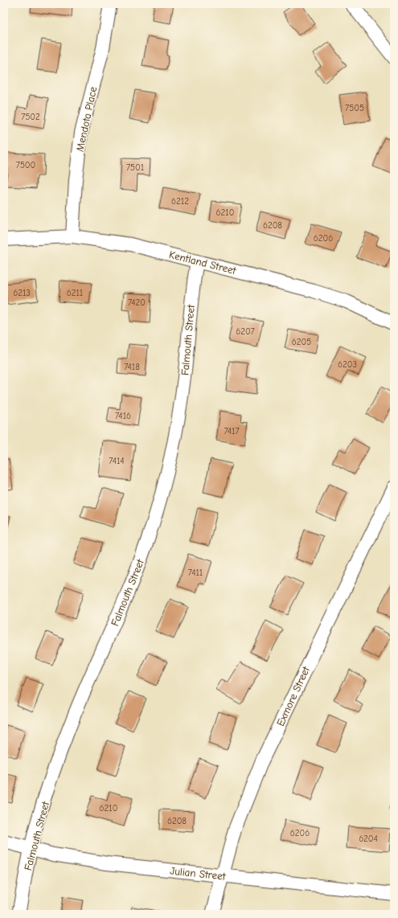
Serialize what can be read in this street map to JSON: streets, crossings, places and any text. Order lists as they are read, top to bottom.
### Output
{
  "streets": {
    "street": [
      "Mendota Place",
      "Kentland Street",
      "Falmouth Street",
      "Exmore Street",
      "Julian Street"
    ]
  },
  "crossings": [
    ["Mendota Place", "Kentland Street"],
    ["Kentland Street", "Falmouth Street"],
    ["Falmouth Street", "Julian Street"],
    ["Exmore Street", "Julian Street"]
  ],
  "house_numbers": [
    "7505",
    "7502",
    "7500",
    "7501",
    "6212",
    "6210",
    "6208",
    "6206",
    "6213",
    "6211",
    "7420",
    "6207",
    "6205",
    "6203",
    "7418",
    "7416",
    "7417",
    "7414",
    "7411",
    "6210",
    "6208",
    "6206",
    "6204"
  ]
}
